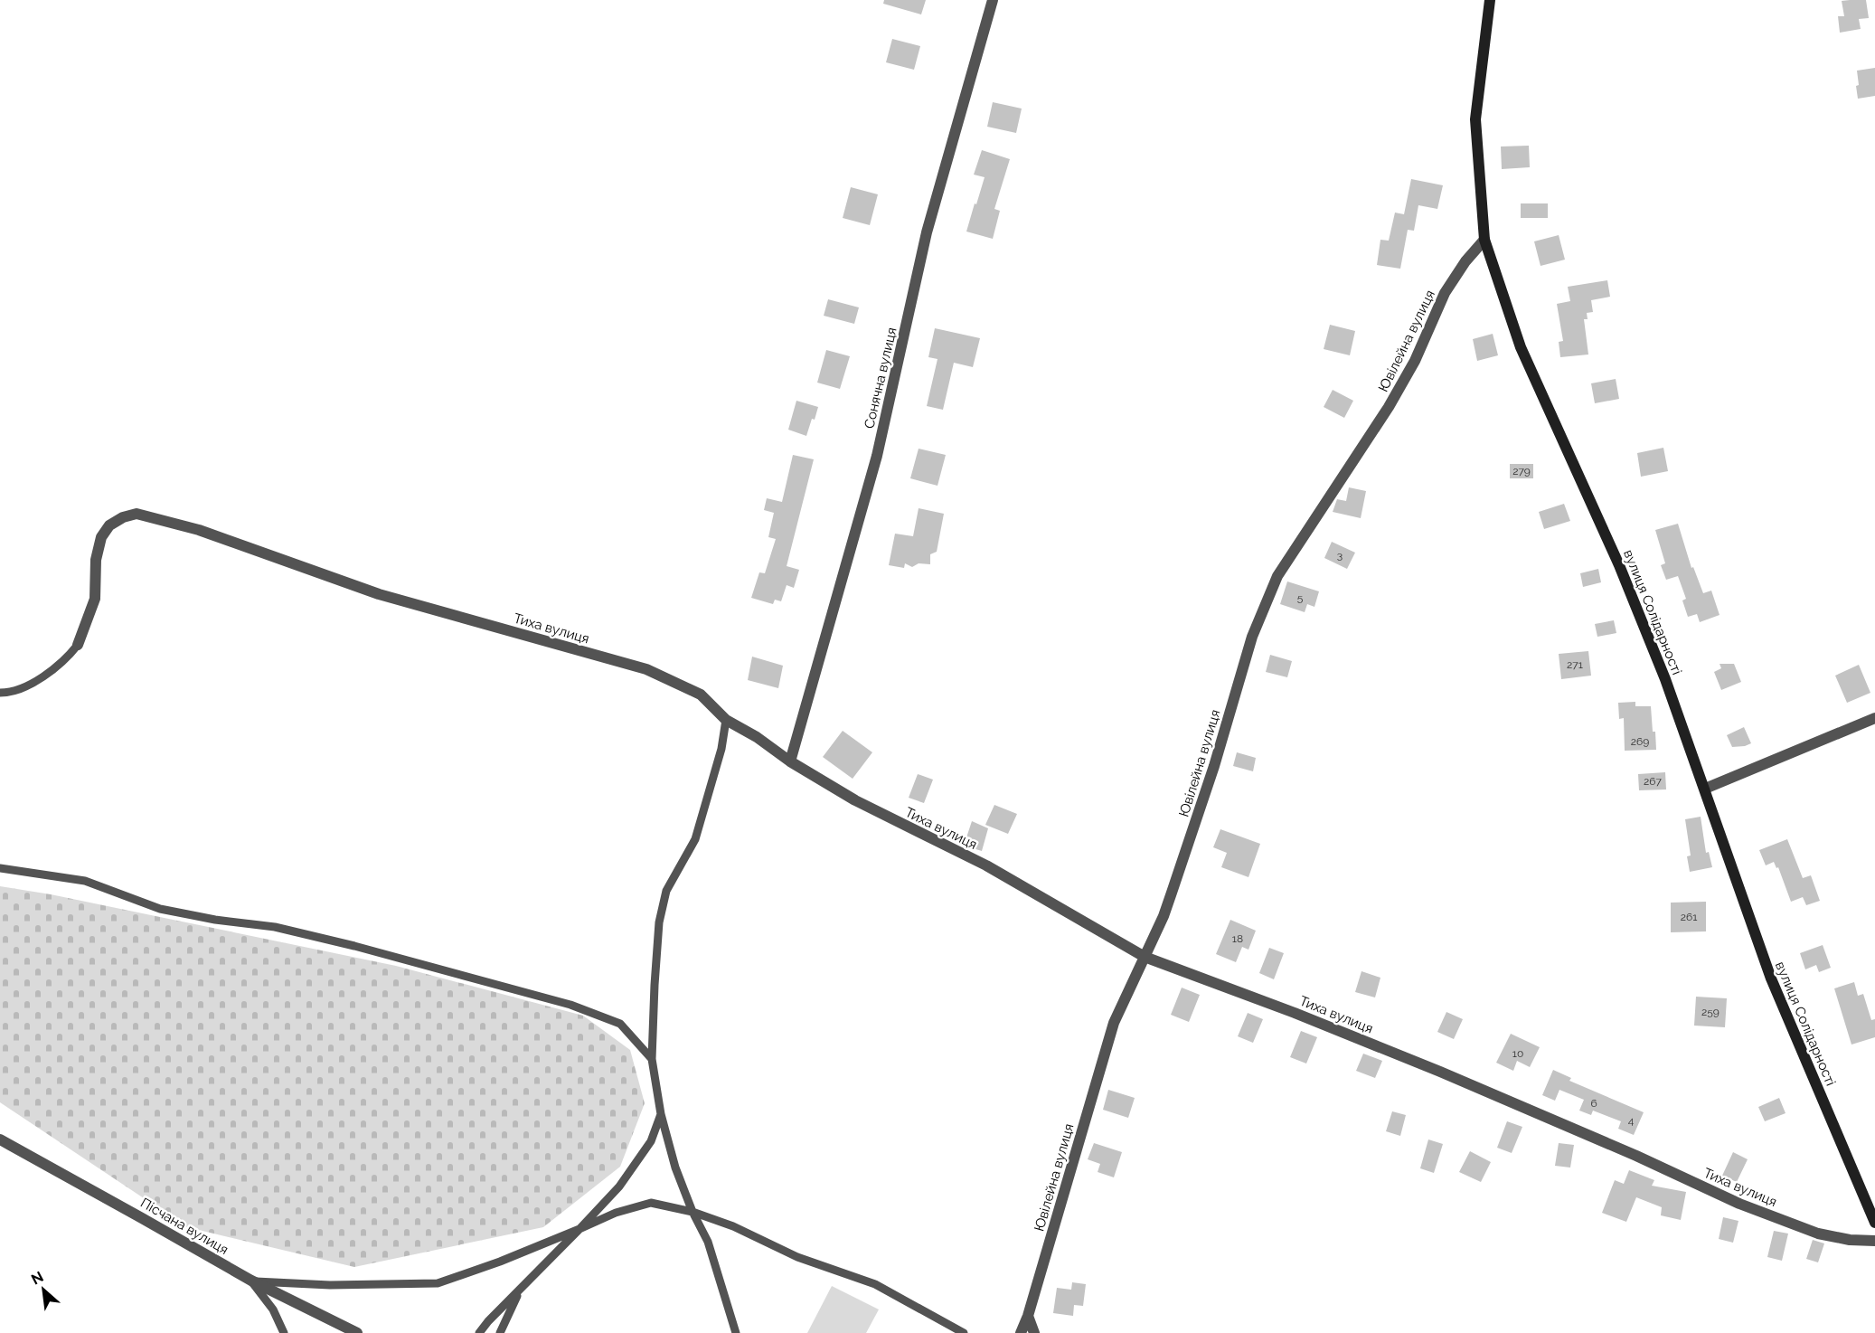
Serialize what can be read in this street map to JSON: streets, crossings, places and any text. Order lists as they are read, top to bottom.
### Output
{
  "streets": {
    "main road": ["вулиця Солідарності"],
    "street": [
      "Ювілейна вулиця",
      "Сонячна вулиця",
      "Тиха вулиця",
      "Пісчана вулиця"
    ]
  },
  "crossings": [
    ["Ювілейна вулиця", "вулиця Солідарності"],
    ["Ювілейна вулиця", "Тиха вулиця"],
    ["Сонячна вулиця", "Тиха вулиця"]
  ],
  "house_numbers": [
    "279",
    "3",
    "5",
    "271",
    "269",
    "267",
    "261",
    "18",
    "259",
    "10",
    "6",
    "4"
  ],
  "north": "top left"
}
